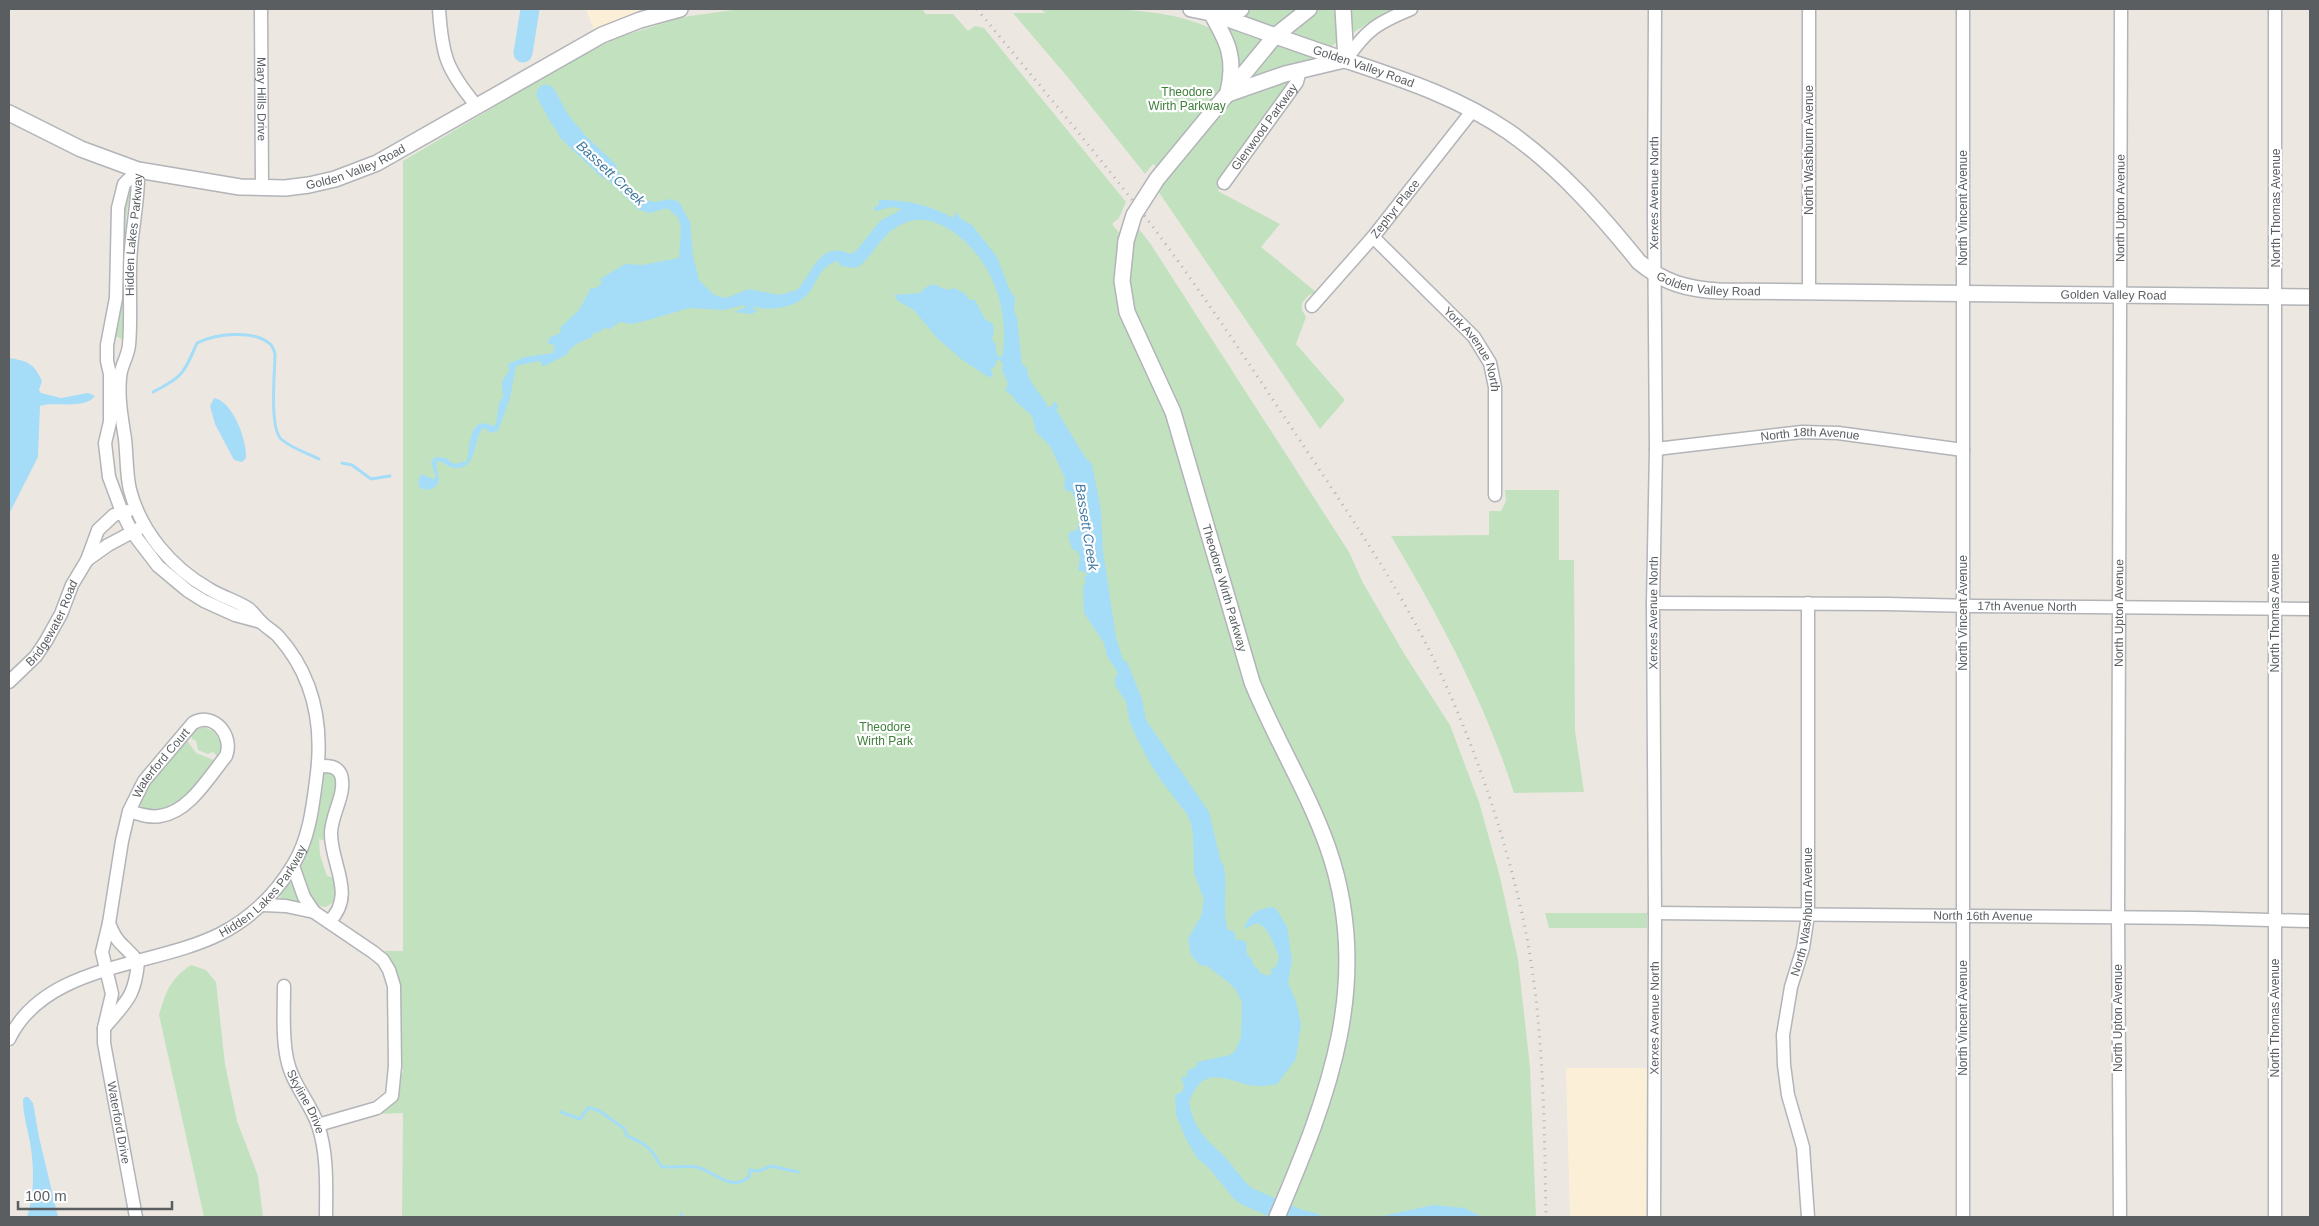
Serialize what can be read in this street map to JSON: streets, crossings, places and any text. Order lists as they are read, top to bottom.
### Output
{
  "streets": {
    "street": [
      "Golden Valley Road",
      "Mary Hills Drive",
      "Glenwood Parkway",
      "North Washburn Avenue",
      "Xerxes Avenue North",
      "North Vincent Avenue",
      "North Upton Avenue",
      "North Thomas Avenue",
      "Zephyr Place",
      "Hidden Lakes Parkway",
      "York Avenue North",
      "North 18th Avenue",
      "Theodore Wirth Parkway",
      "17th Avenue North",
      "Bridgewater Road",
      "Waterford Court",
      "North 16th Avenue",
      "Skyline Drive",
      "Waterford Drive"
    ]
  },
  "crossings": [
    ["Golden Valley Road", "Mary Hills Drive"],
    ["Golden Valley Road", "North Washburn Avenue"],
    ["Golden Valley Road", "Xerxes Avenue North"],
    ["Golden Valley Road", "North Vincent Avenue"],
    ["Golden Valley Road", "North Upton Avenue"],
    ["Golden Valley Road", "North Thomas Avenue"],
    ["Golden Valley Road", "Zephyr Place"],
    ["Golden Valley Road", "Hidden Lakes Parkway"],
    ["Golden Valley Road", "Theodore Wirth Parkway"],
    ["North Washburn Avenue", "17th Avenue North"],
    ["North Washburn Avenue", "North 16th Avenue"],
    ["Xerxes Avenue North", "North 18th Avenue"],
    ["Xerxes Avenue North", "17th Avenue North"],
    ["Xerxes Avenue North", "North 16th Avenue"],
    ["North Vincent Avenue", "North 18th Avenue"],
    ["North Vincent Avenue", "17th Avenue North"],
    ["North Vincent Avenue", "North 16th Avenue"],
    ["North Upton Avenue", "17th Avenue North"],
    ["North Upton Avenue", "North 16th Avenue"],
    ["North Thomas Avenue", "17th Avenue North"],
    ["North Thomas Avenue", "North 16th Avenue"],
    ["Zephyr Place", "York Avenue North"],
    ["Hidden Lakes Parkway", "Bridgewater Road"],
    ["Hidden Lakes Parkway", "Waterford Court"],
    ["Hidden Lakes Parkway", "Waterford Drive"],
    ["Waterford Court", "Waterford Drive"]
  ],
  "water": ["Bassett Creek"],
  "parks": ["Theodore Wirth Parkway", "Theodore Wirth Park"],
  "scale_bar": "100 m"
}
